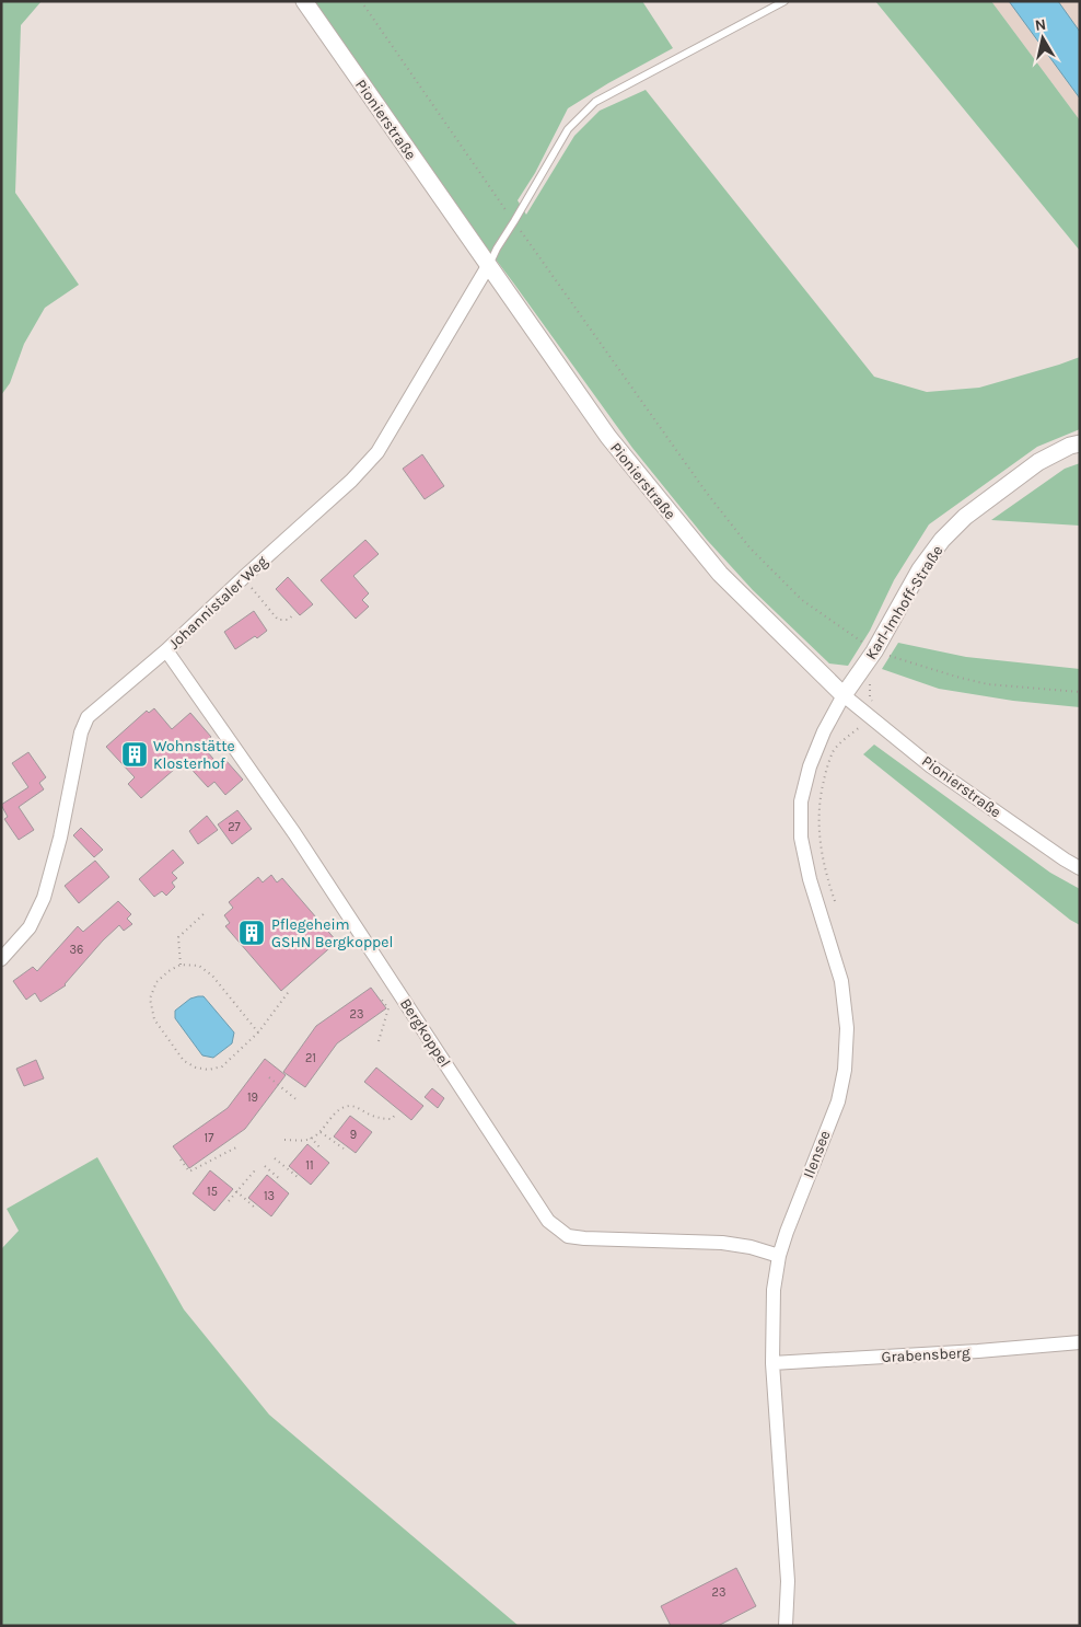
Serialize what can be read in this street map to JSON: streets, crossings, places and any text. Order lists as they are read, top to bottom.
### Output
{
  "streets": {
    "street": [
      "Pionierstraße",
      "Johannistaler Weg",
      "Karl-Imhoff-Straße",
      "Bergkoppel",
      "Ilensee",
      "Grabensberg"
    ]
  },
  "crossings": [
    ["Pionierstraße", "Johannistaler Weg"],
    ["Pionierstraße", "Karl-Imhoff-Straße"],
    ["Pionierstraße", "Ilensee"],
    ["Johannistaler Weg", "Bergkoppel"],
    ["Karl-Imhoff-Straße", "Ilensee"],
    ["Bergkoppel", "Ilensee"],
    ["Ilensee", "Grabensberg"]
  ],
  "places": {
    "building": ["Wohnstätte Klosterhof", "Pflegeheim GSHN Bergkoppel"]
  },
  "house_numbers": [
    "27",
    "36",
    "23",
    "21",
    "19",
    "9",
    "17",
    "11",
    "15",
    "13",
    "23"
  ],
  "north": "top"
}
